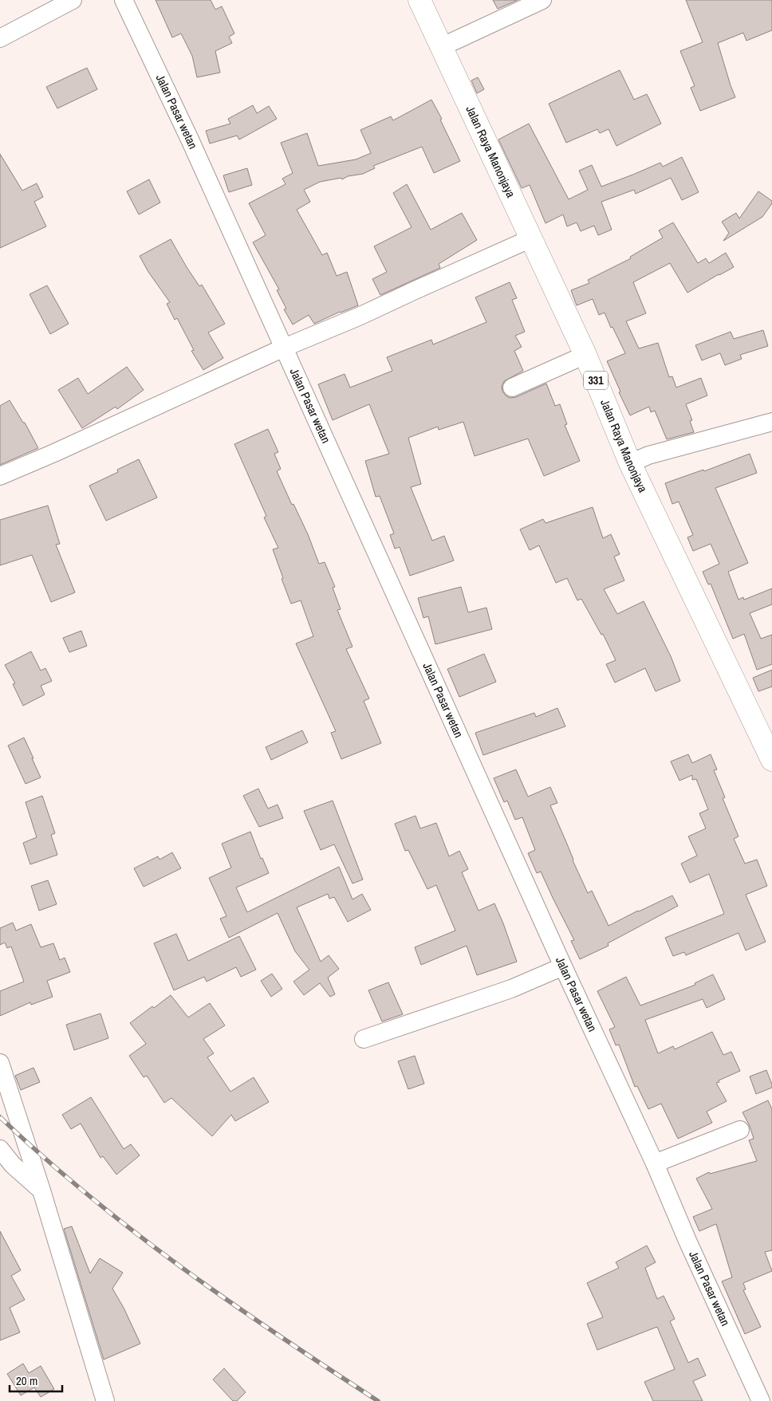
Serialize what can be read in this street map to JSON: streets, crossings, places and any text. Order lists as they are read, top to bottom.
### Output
{
  "streets": {
    "main road": ["Jalan Raya Manonjaya", "331"],
    "street": ["Jalan Pasar wetan"]
  },
  "scale_bar": "20 m"
}
